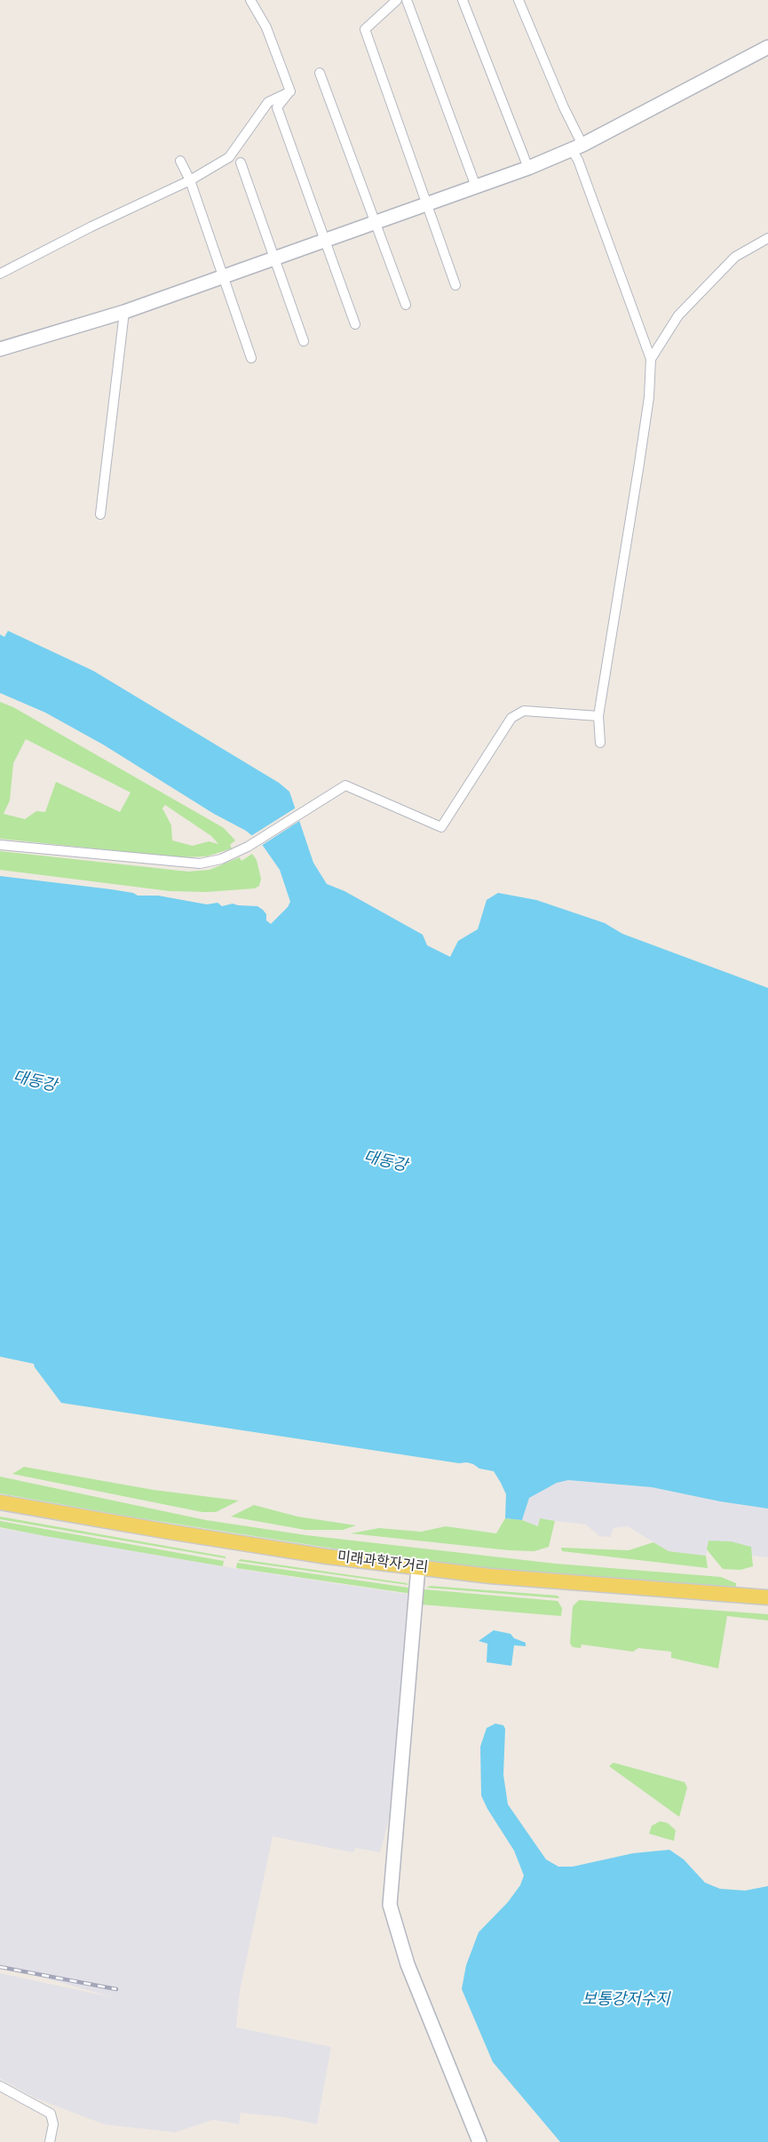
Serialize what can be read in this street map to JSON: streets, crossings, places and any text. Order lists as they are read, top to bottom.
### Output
{
  "streets": {
    "main road": ["미래과학자거리"]
  },
  "water": ["대동강", "보통강저수지"]
}
